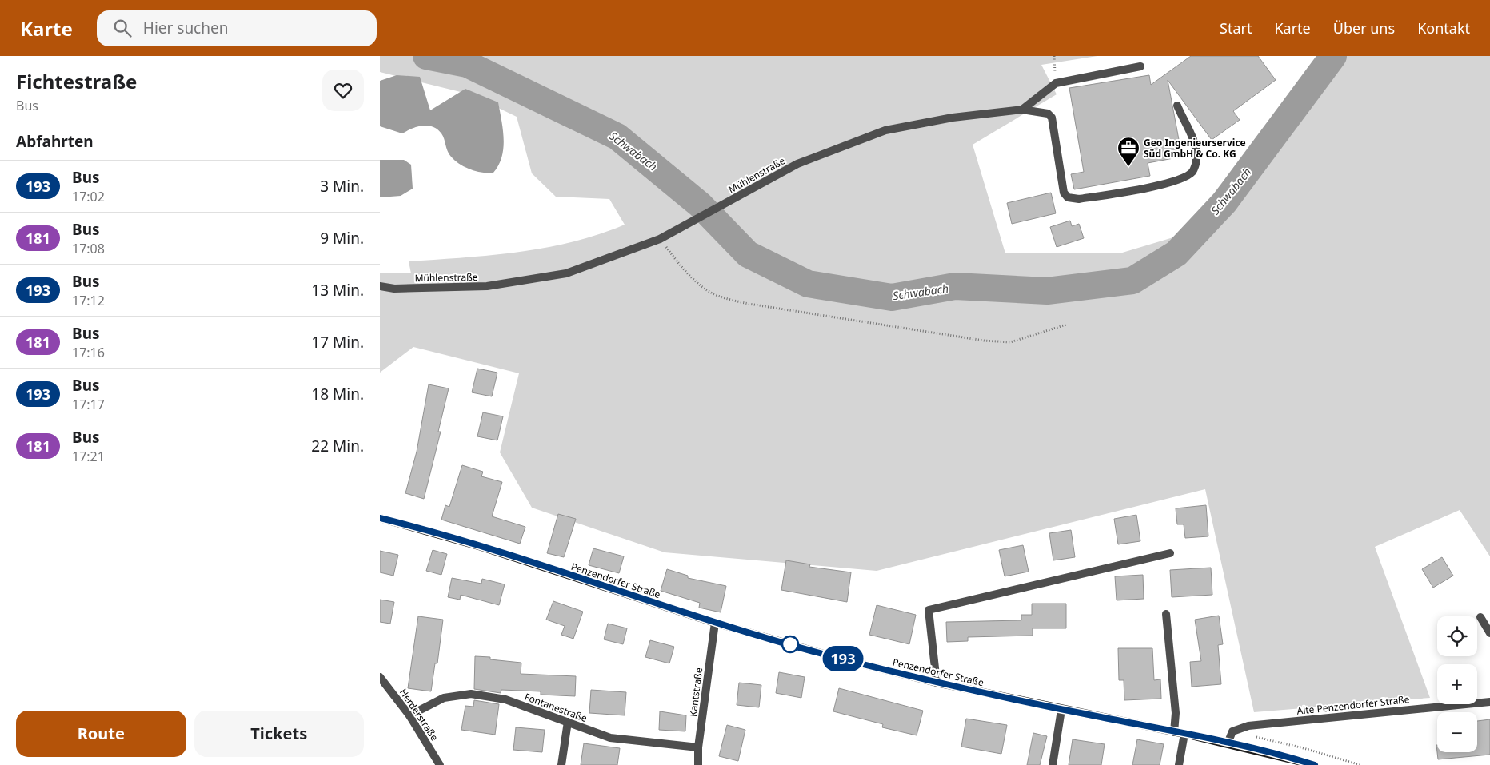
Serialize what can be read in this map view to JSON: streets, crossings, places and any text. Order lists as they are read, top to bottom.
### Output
{
  "streets": {
    "main road": ["Penzendorfer Straße"],
    "street": [
      "Mühlenstraße",
      "Kantstraße",
      "Alte Penzendorfer Straße",
      "Fontanestraße",
      "Herderstraße"
    ]
  },
  "crossings": [
    ["Penzendorfer Straße", "Kantstraße"],
    ["Penzendorfer Straße", "Alte Penzendorfer Straße"],
    ["Kantstraße", "Fontanestraße"],
    ["Fontanestraße", "Herderstraße"]
  ],
  "water": ["Schwabach"],
  "places": {
    "office": ["Geo Ingenieurservice Süd GmbH & Co. KG"]
  },
  "lines": ["bus line 193"],
  "page": {
    "header": "Karte",
    "search": "Hier suchen",
    "nav": [
      "Start",
      "Karte",
      "Über uns",
      "Kontakt"
    ],
    "heading": [
      ["Fichtestraße", "Bus"],
      "Abfahrten"
    ],
    "on_map": "193",
    "list": [
      {
        "mark": "193",
        "name": "Bus",
        "note": "17:02",
        "value": "3 Min."
      },
      {
        "mark": "181",
        "name": "Bus",
        "note": "17:08",
        "value": "9 Min."
      },
      {
        "mark": "193",
        "name": "Bus",
        "note": "17:12",
        "value": "13 Min."
      },
      {
        "mark": "181",
        "name": "Bus",
        "note": "17:16",
        "value": "17 Min."
      },
      {
        "mark": "193",
        "name": "Bus",
        "note": "17:17",
        "value": "18 Min."
      },
      {
        "mark": "181",
        "name": "Bus",
        "note": "17:21",
        "value": "22 Min."
      }
    ],
    "map_buttons": ["+", "−"],
    "buttons": ["Route", "Tickets"]
  }
}
